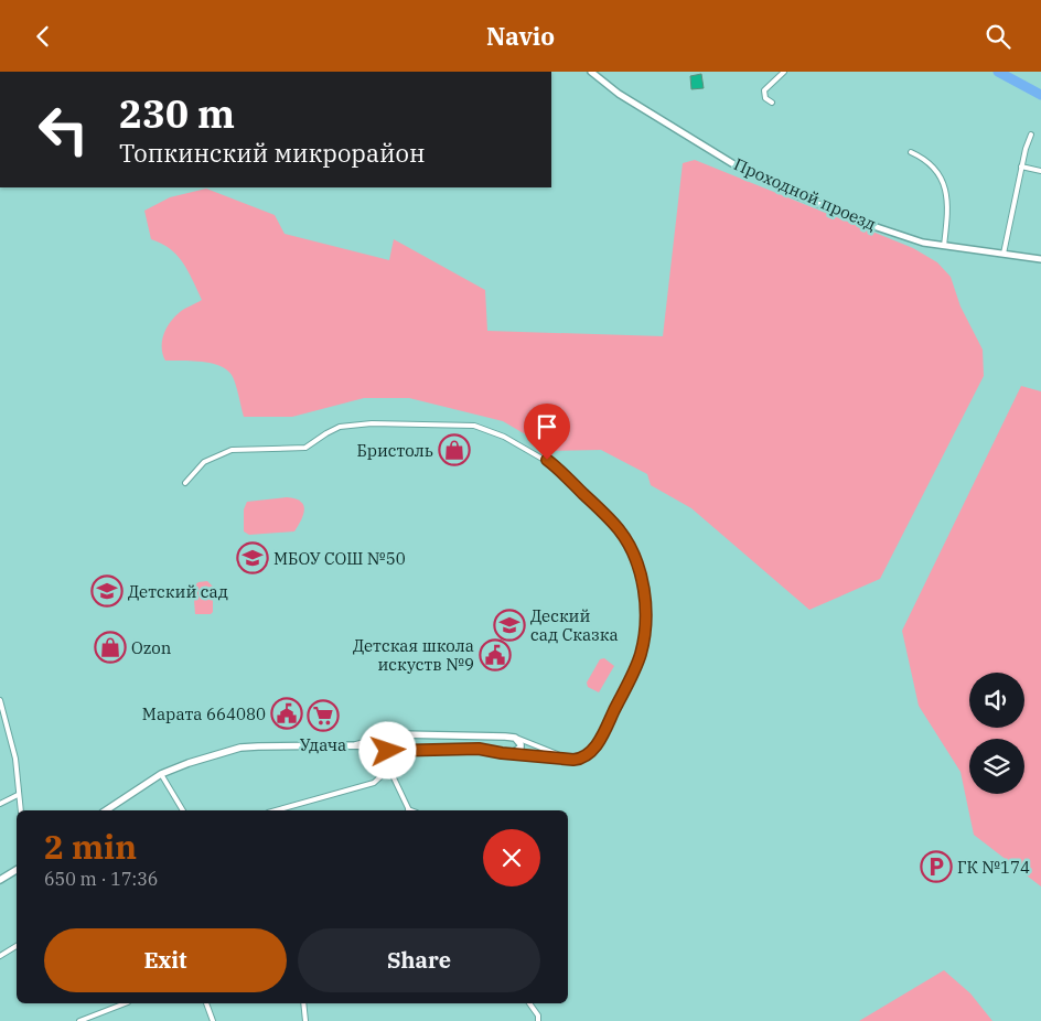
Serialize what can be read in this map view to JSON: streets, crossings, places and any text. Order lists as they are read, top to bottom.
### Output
{
  "streets": {
    "street": ["Проходной проезд"]
  },
  "places": {
    "shop": ["Бристоль", "Ozon"],
    "school or university": ["МБОУ СОШ №50", "Детский сад", "Деский сад Сказка"],
    "public building": ["Детская школа искуств №9", "Марата 664080"],
    "supermarket": ["Удача"],
    "parking": ["ГК №174"]
  },
  "page": {
    "header": "Navio",
    "turn": ["230 m", "Топкинский микрорайон"],
    "heading": ["2 min", "650 m · 17:36"],
    "buttons": ["Exit", "Share"]
  }
}
